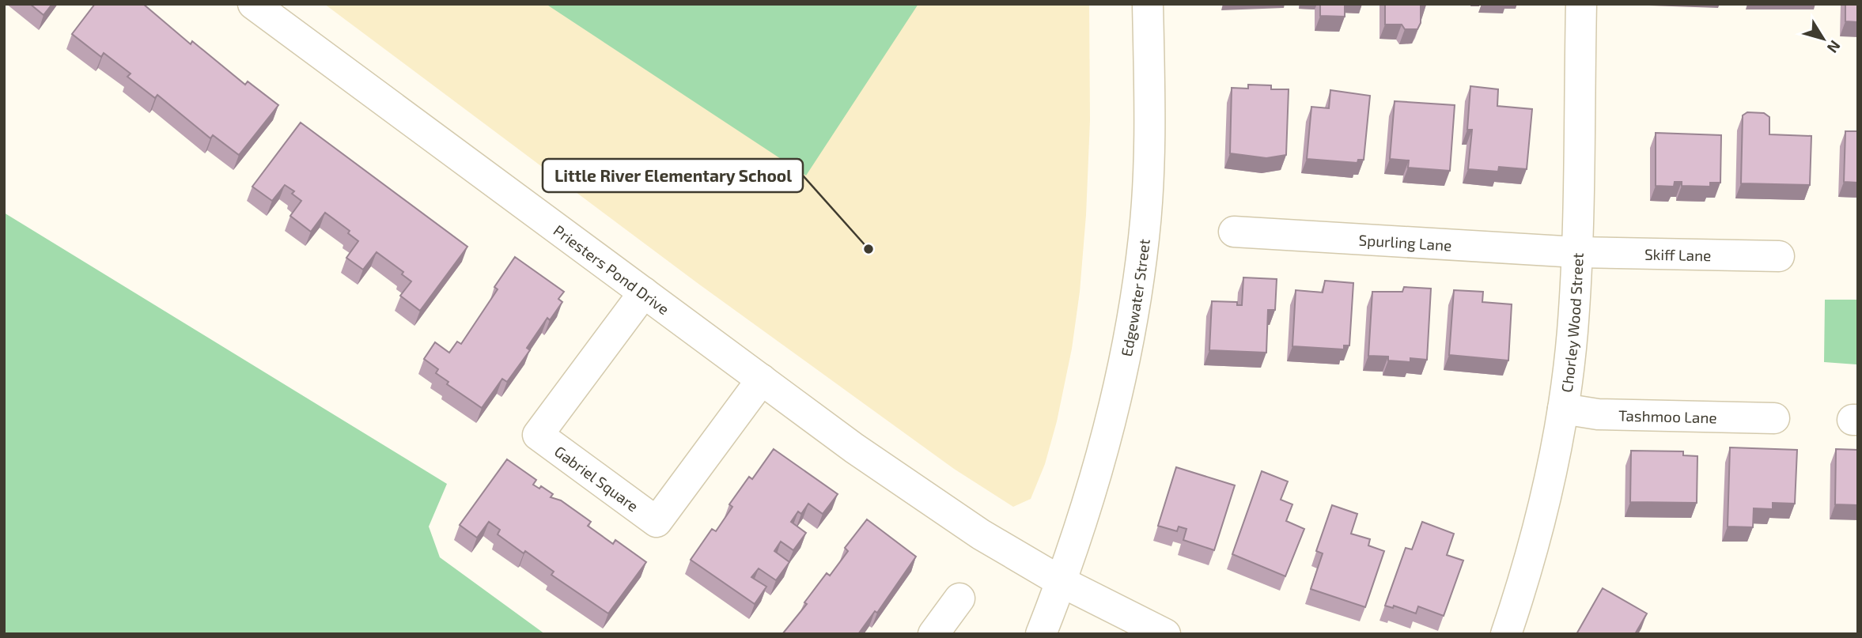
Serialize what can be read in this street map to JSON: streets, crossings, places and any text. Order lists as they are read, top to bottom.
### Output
{
  "streets": {
    "street": [
      "Spurling Lane",
      "Skiff Lane",
      "Priesters Pond Drive",
      "Edgewater Street",
      "Chorley Wood Street",
      "Tashmoo Lane",
      "Gabriel Square"
    ]
  },
  "crossings": [
    ["Spurling Lane", "Skiff Lane"],
    ["Spurling Lane", "Chorley Wood Street"],
    ["Skiff Lane", "Chorley Wood Street"],
    ["Priesters Pond Drive", "Edgewater Street"],
    ["Priesters Pond Drive", "Gabriel Square"],
    ["Chorley Wood Street", "Tashmoo Lane"]
  ],
  "places": ["Little River Elementary School"],
  "north": "bottom right"
}
